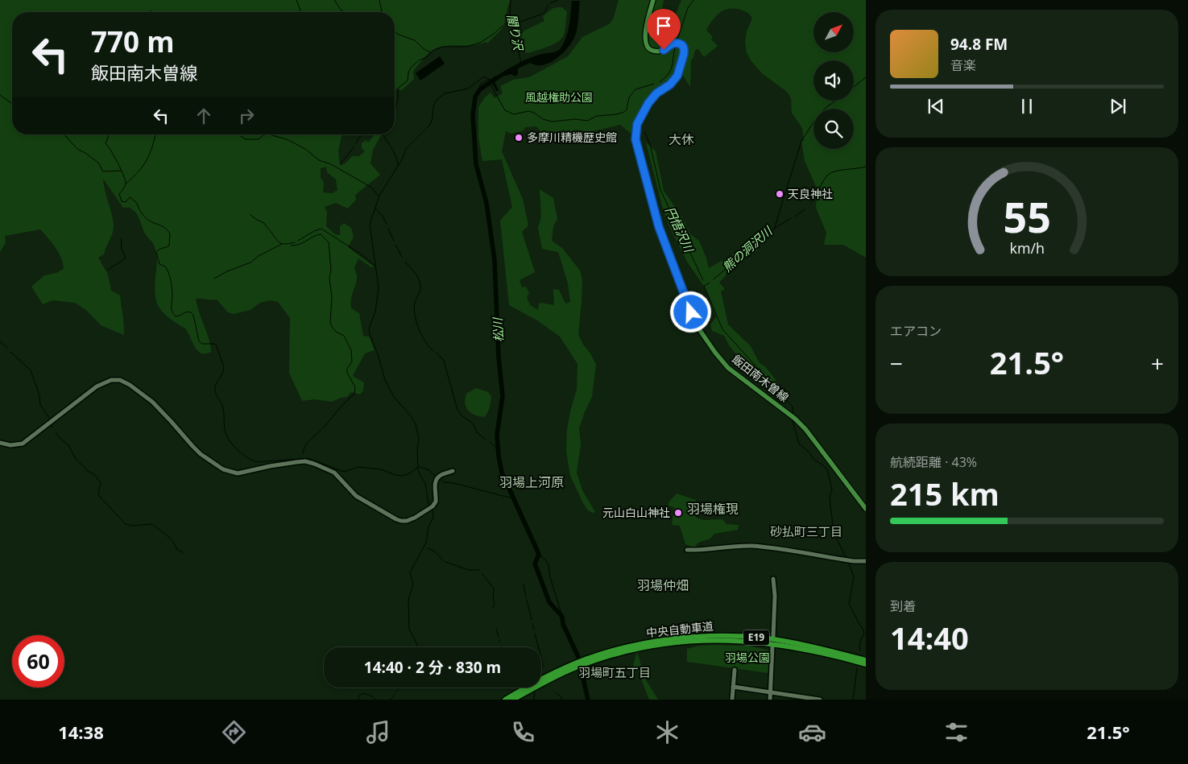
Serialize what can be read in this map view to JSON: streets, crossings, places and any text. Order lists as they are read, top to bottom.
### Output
{
  "streets": {
    "highway": ["中央自動車道", "E19"],
    "main road": ["飯田南木曽線"]
  },
  "districts": [
    "大休",
    "羽場上河原",
    "羽場権現",
    "砂払町三丁目",
    "羽場仲畑",
    "羽場町五丁目"
  ],
  "water": [
    "闇り沢",
    "円悟沢川",
    "熊の洞沢川",
    "松川"
  ],
  "parks": ["風越権助公園", "羽場公園"],
  "places": ["多摩川精機歴史館", "天良神社", "元山白山神社"],
  "north": "top right",
  "page": {
    "turn": ["770 m", "飯田南木曽線"],
    "song": ["94.8 FM", "音楽"],
    "tile": [
      "エアコン",
      ["航続距離 · 43%", "215 km"],
      ["到着", "14:40"]
    ],
    "heat": ["−", "21.5°", "+"],
    "limit": "60",
    "trip": "14:40 · 2 分 · 830 m",
    "tabs": ["14:38", "21.5°"],
    "gauge": ["55", "km/h"]
  }
}
